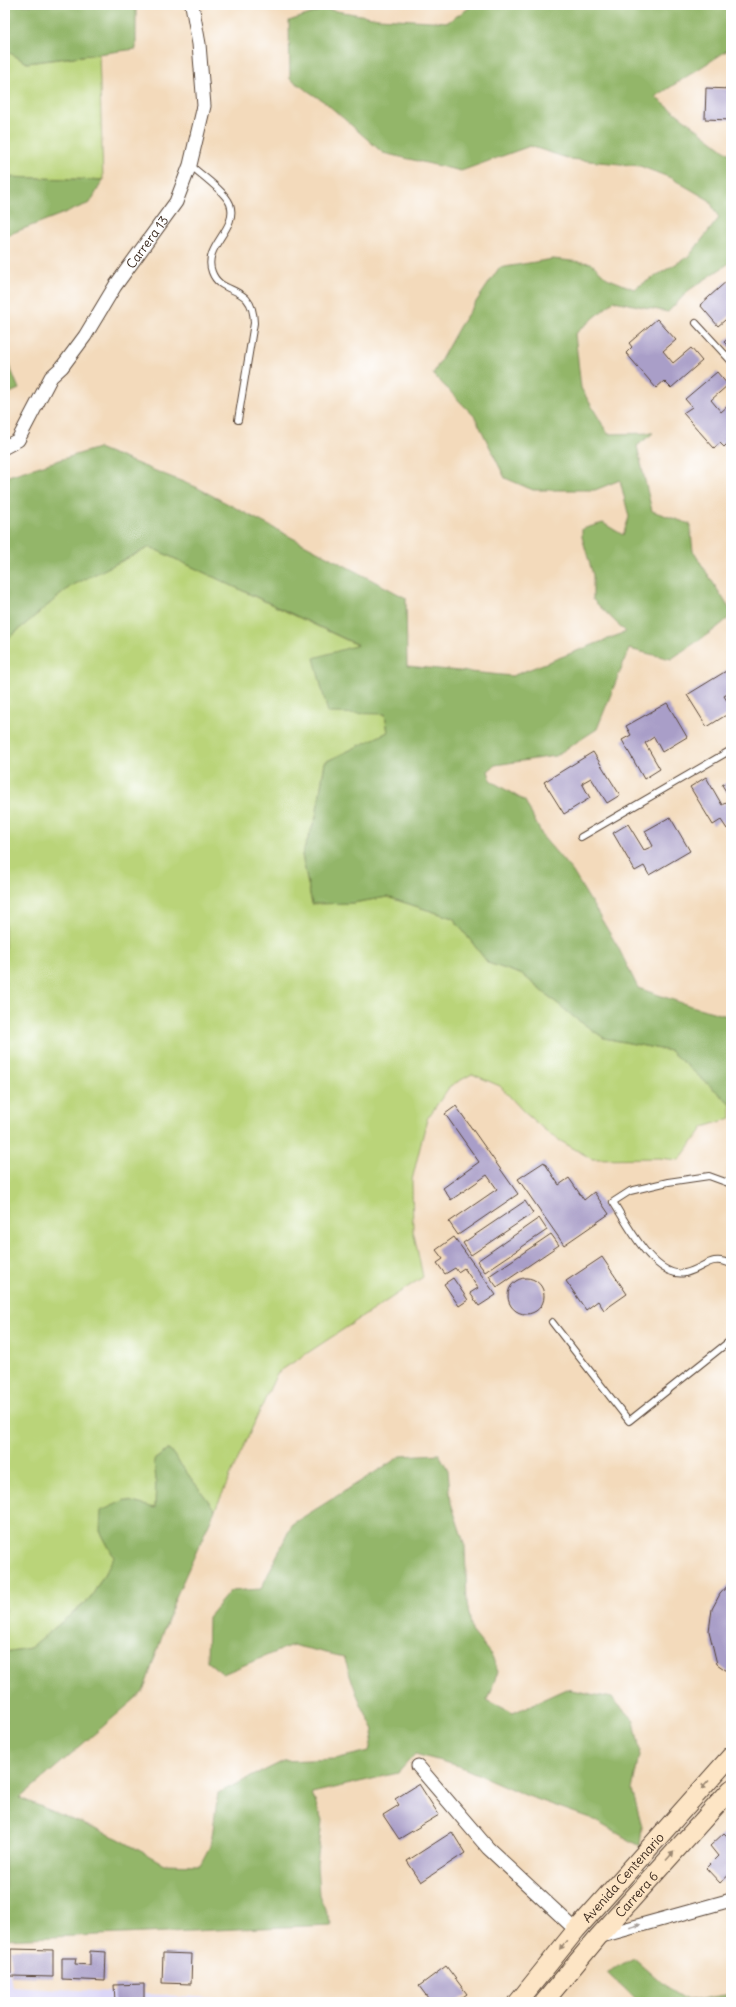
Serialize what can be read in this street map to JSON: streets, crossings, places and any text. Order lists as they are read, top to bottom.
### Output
{
  "streets": {
    "main road": ["Avenida Centenario", "Carrera 6"],
    "street": ["Carrera 13"]
  },
  "one_way": ["Avenida Centenario", "Carrera 6"]
}
